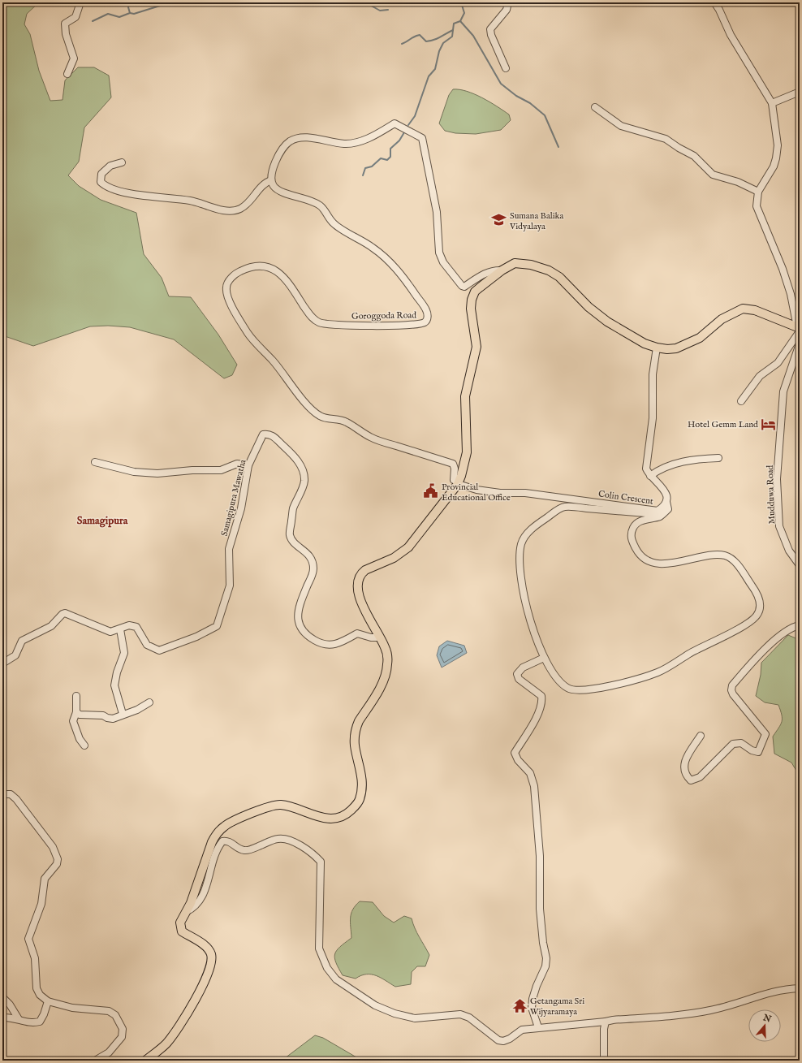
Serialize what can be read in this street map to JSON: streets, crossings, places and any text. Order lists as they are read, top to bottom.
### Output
{
  "streets": {
    "street": [
      "Goroggoda Road",
      "Mudduwa Road",
      "Colin Crescent",
      "Samagipura Mawatha"
    ]
  },
  "crossings": [
    ["Goroggoda Road", "Colin Crescent"]
  ],
  "districts": ["Samagipura"],
  "places": {
    "school or university": ["Sumana Balika Vidyalaya"],
    "hotel": ["Hotel Gemm Land"],
    "public building": ["Provincial Educational Office"],
    "temple": ["Getangama Sri Wijyaramaya"]
  },
  "north": "top"
}
